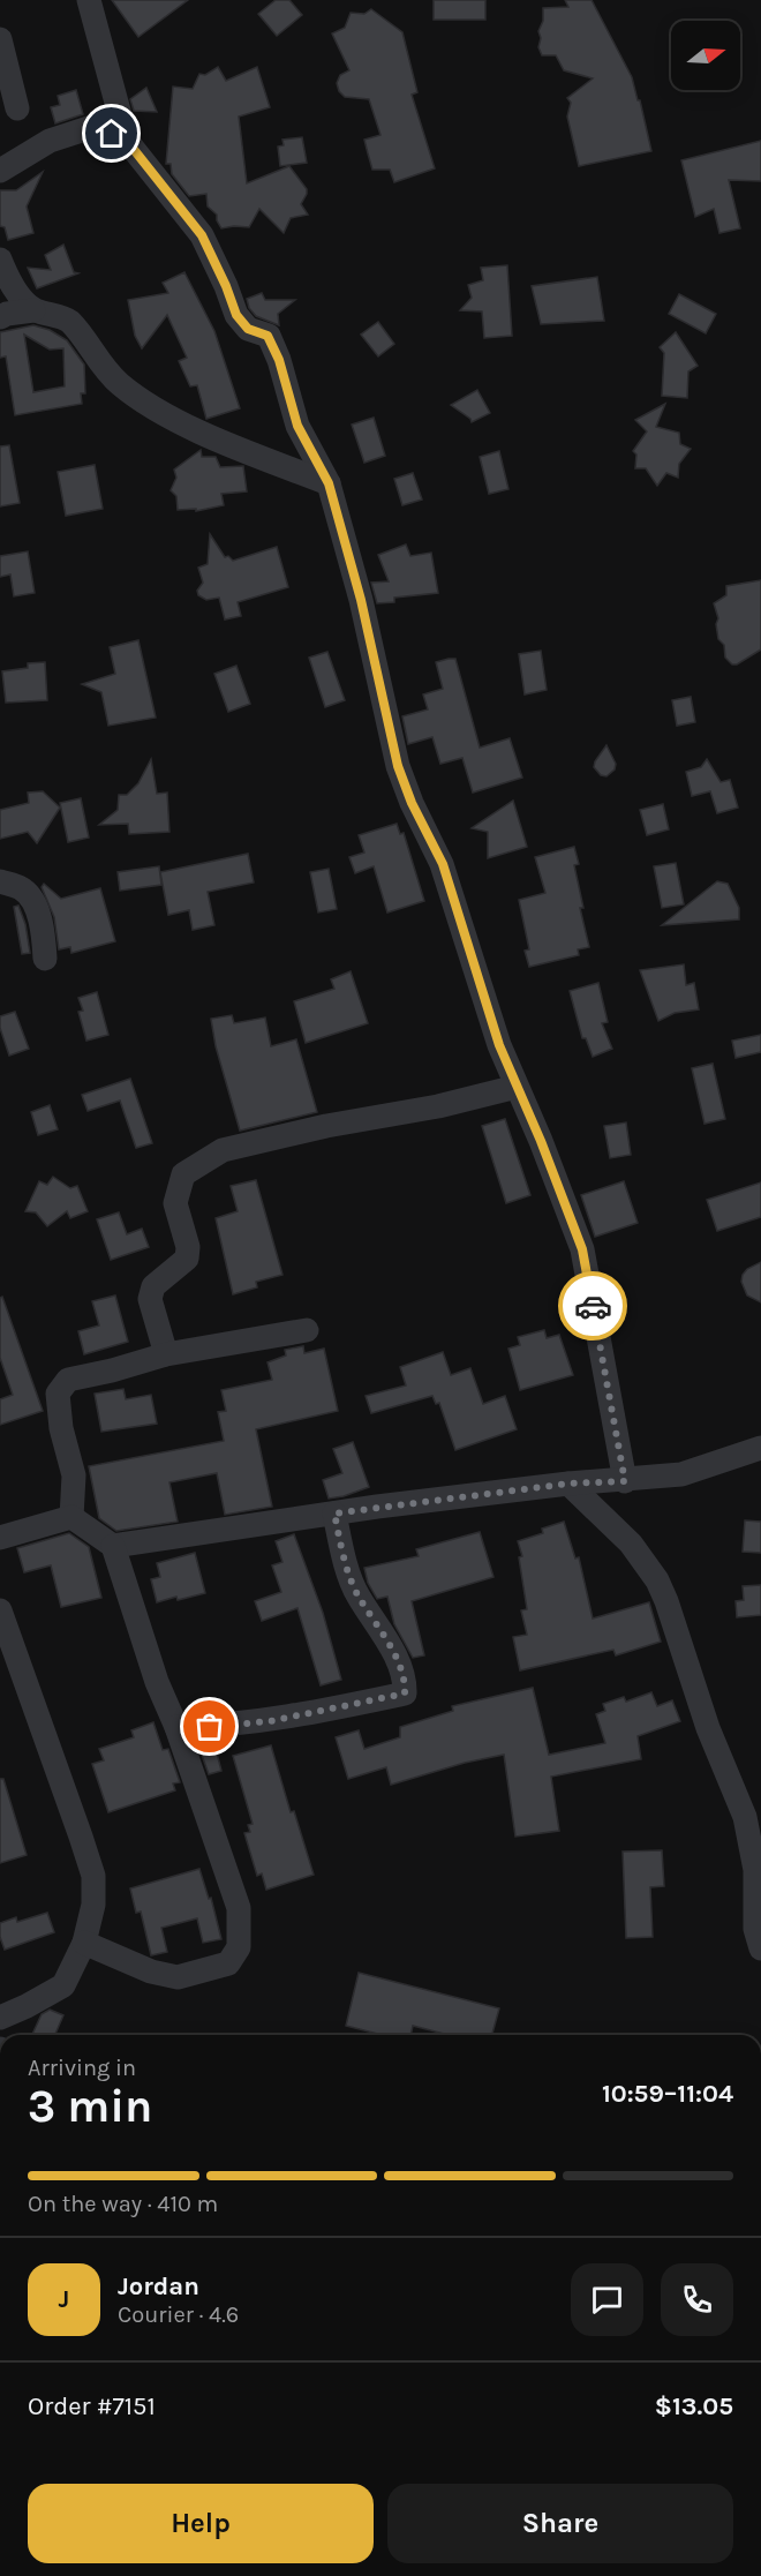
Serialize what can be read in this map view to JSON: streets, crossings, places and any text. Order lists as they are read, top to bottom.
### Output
{
  "north": "right",
  "page": {
    "heading": ["3 min", "Arriving in", "10:59–11:04"],
    "panel": [
      "Jordan",
      "Courier · 4.6",
      "Order #7151",
      "$13.05"
    ],
    "bar": "On the way · 410 m",
    "round": "J",
    "buttons": ["Help", "Share"]
  }
}
